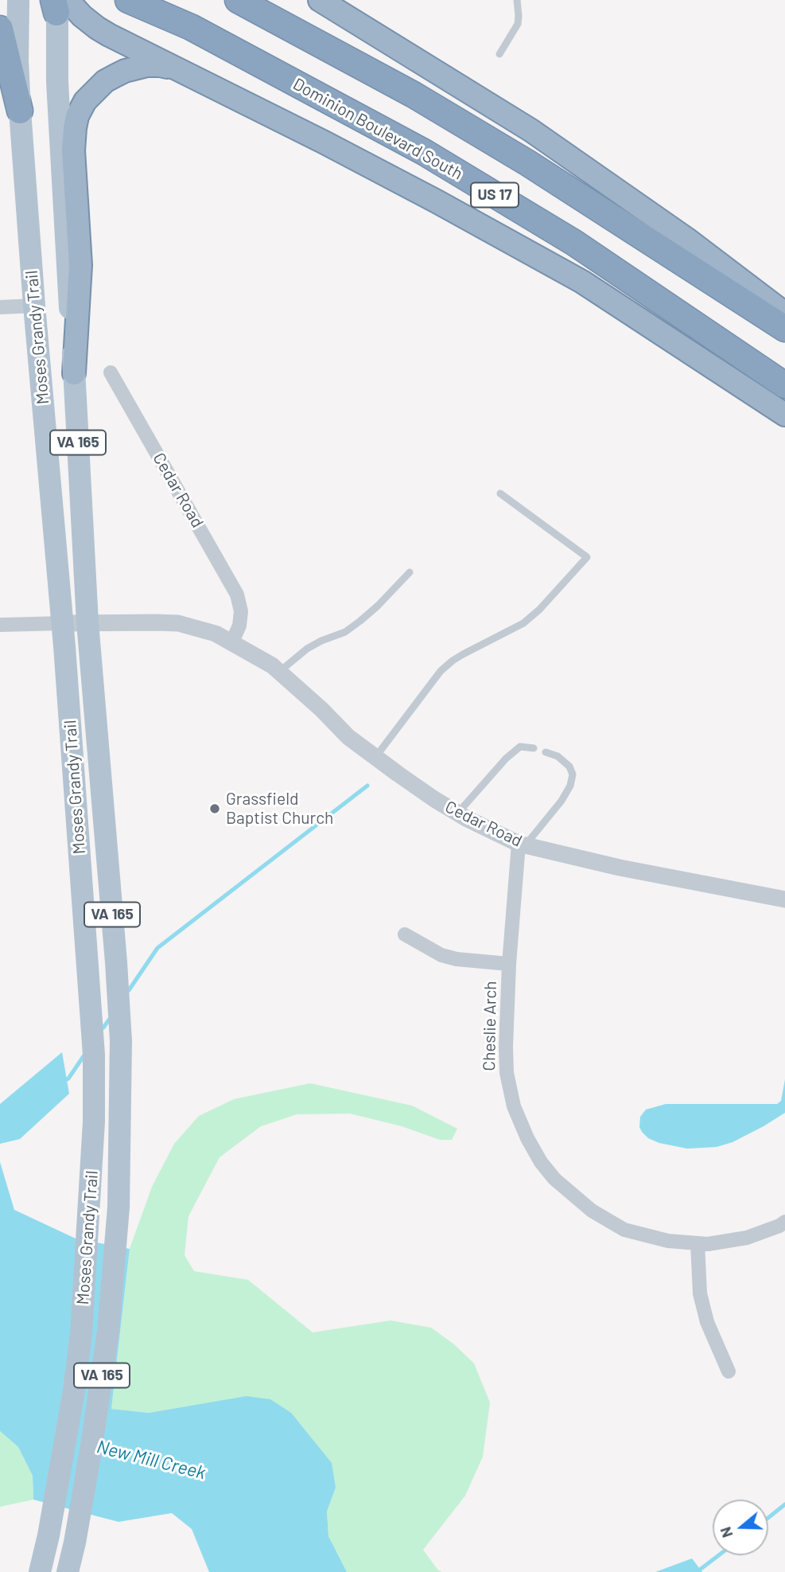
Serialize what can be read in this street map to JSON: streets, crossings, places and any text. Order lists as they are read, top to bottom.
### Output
{
  "streets": {
    "highway": ["Dominion Boulevard South", "US 17"],
    "main road": ["Moses Grandy Trail", "VA 165"],
    "street": ["Cedar Road", "Cheslie Arch"]
  },
  "crossings": [
    ["Moses Grandy Trail", "Cedar Road"],
    ["Cedar Road", "Cheslie Arch"]
  ],
  "water": ["New Mill Creek"],
  "places": ["Grassfield Baptist Church"],
  "north": "left"
}
